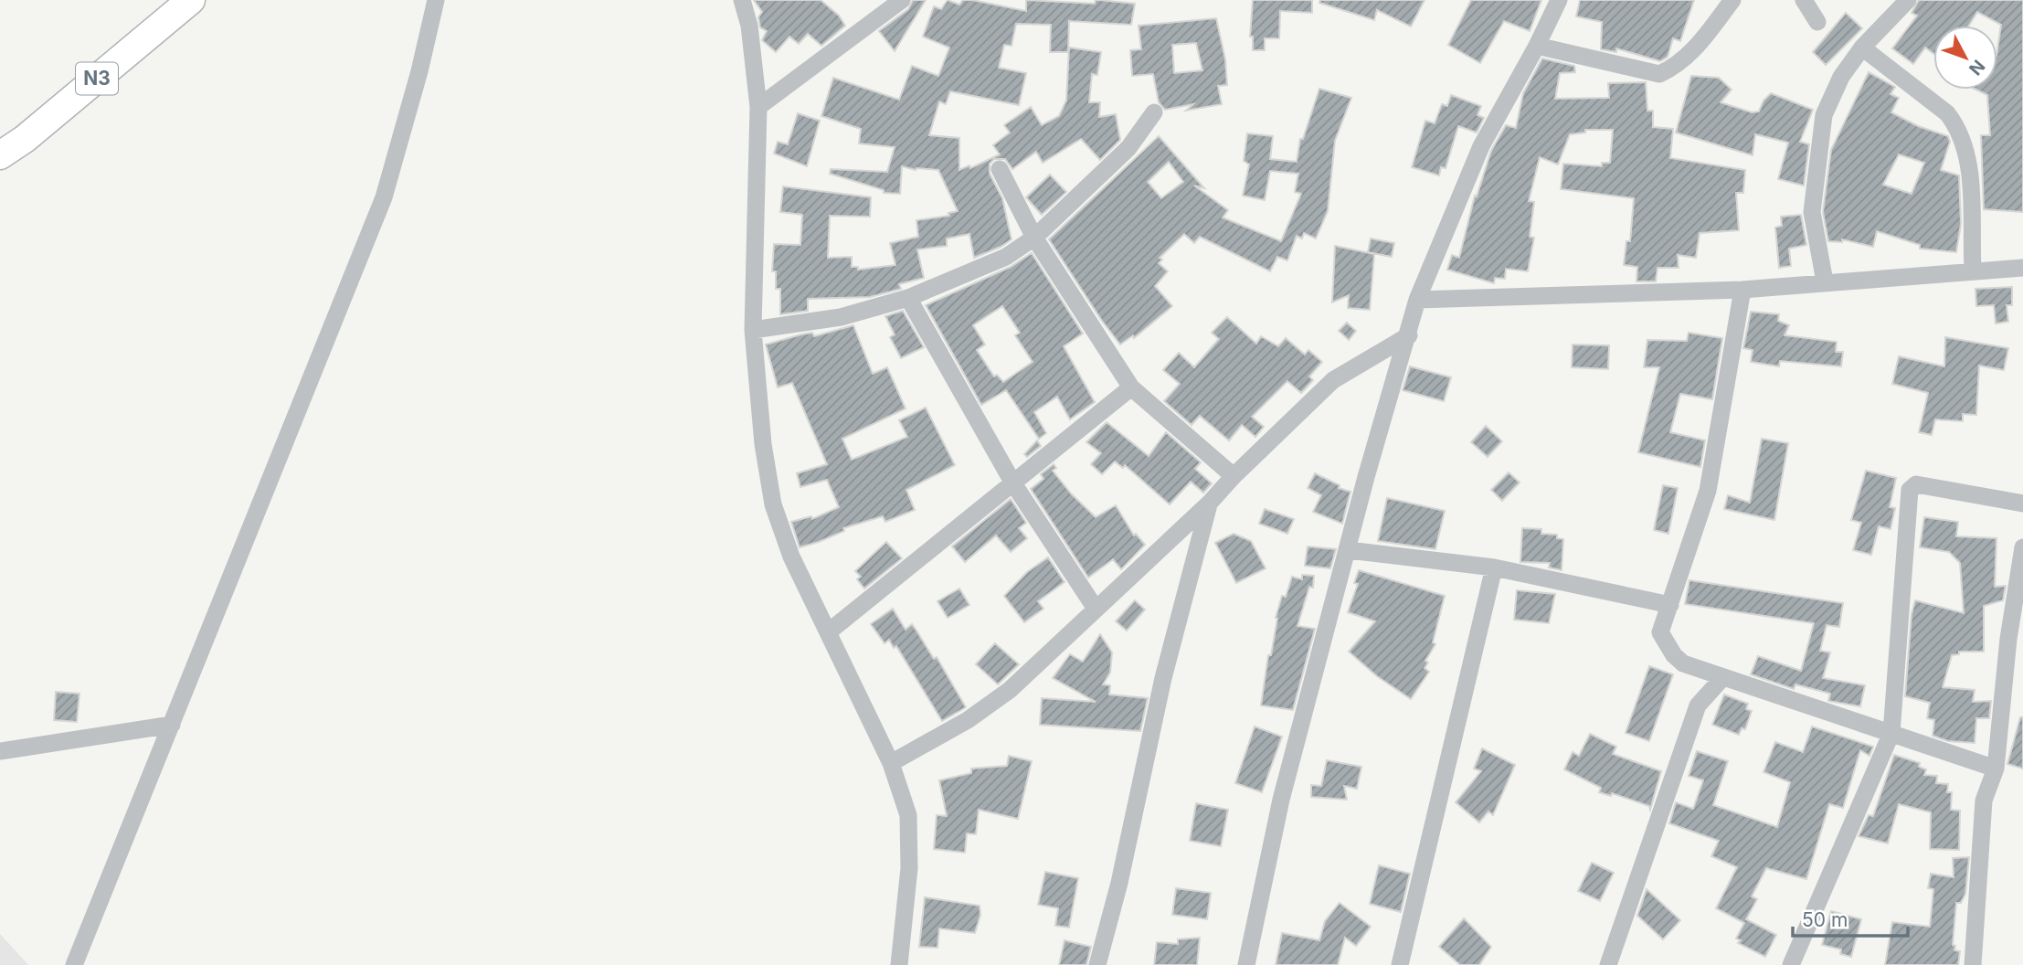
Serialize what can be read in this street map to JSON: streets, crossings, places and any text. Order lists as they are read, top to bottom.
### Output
{
  "streets": {
    "highway": ["N3"]
  },
  "scale_bar": "50 m",
  "north": "bottom right"
}
